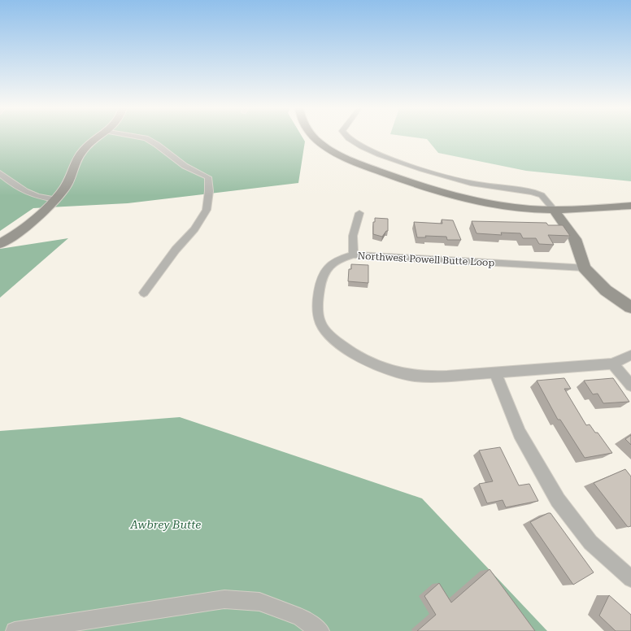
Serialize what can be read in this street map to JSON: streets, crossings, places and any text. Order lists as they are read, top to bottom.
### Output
{
  "streets": {
    "street": ["Northwest Powell Butte Loop"]
  },
  "parks": ["Awbrey Butte"]
}
